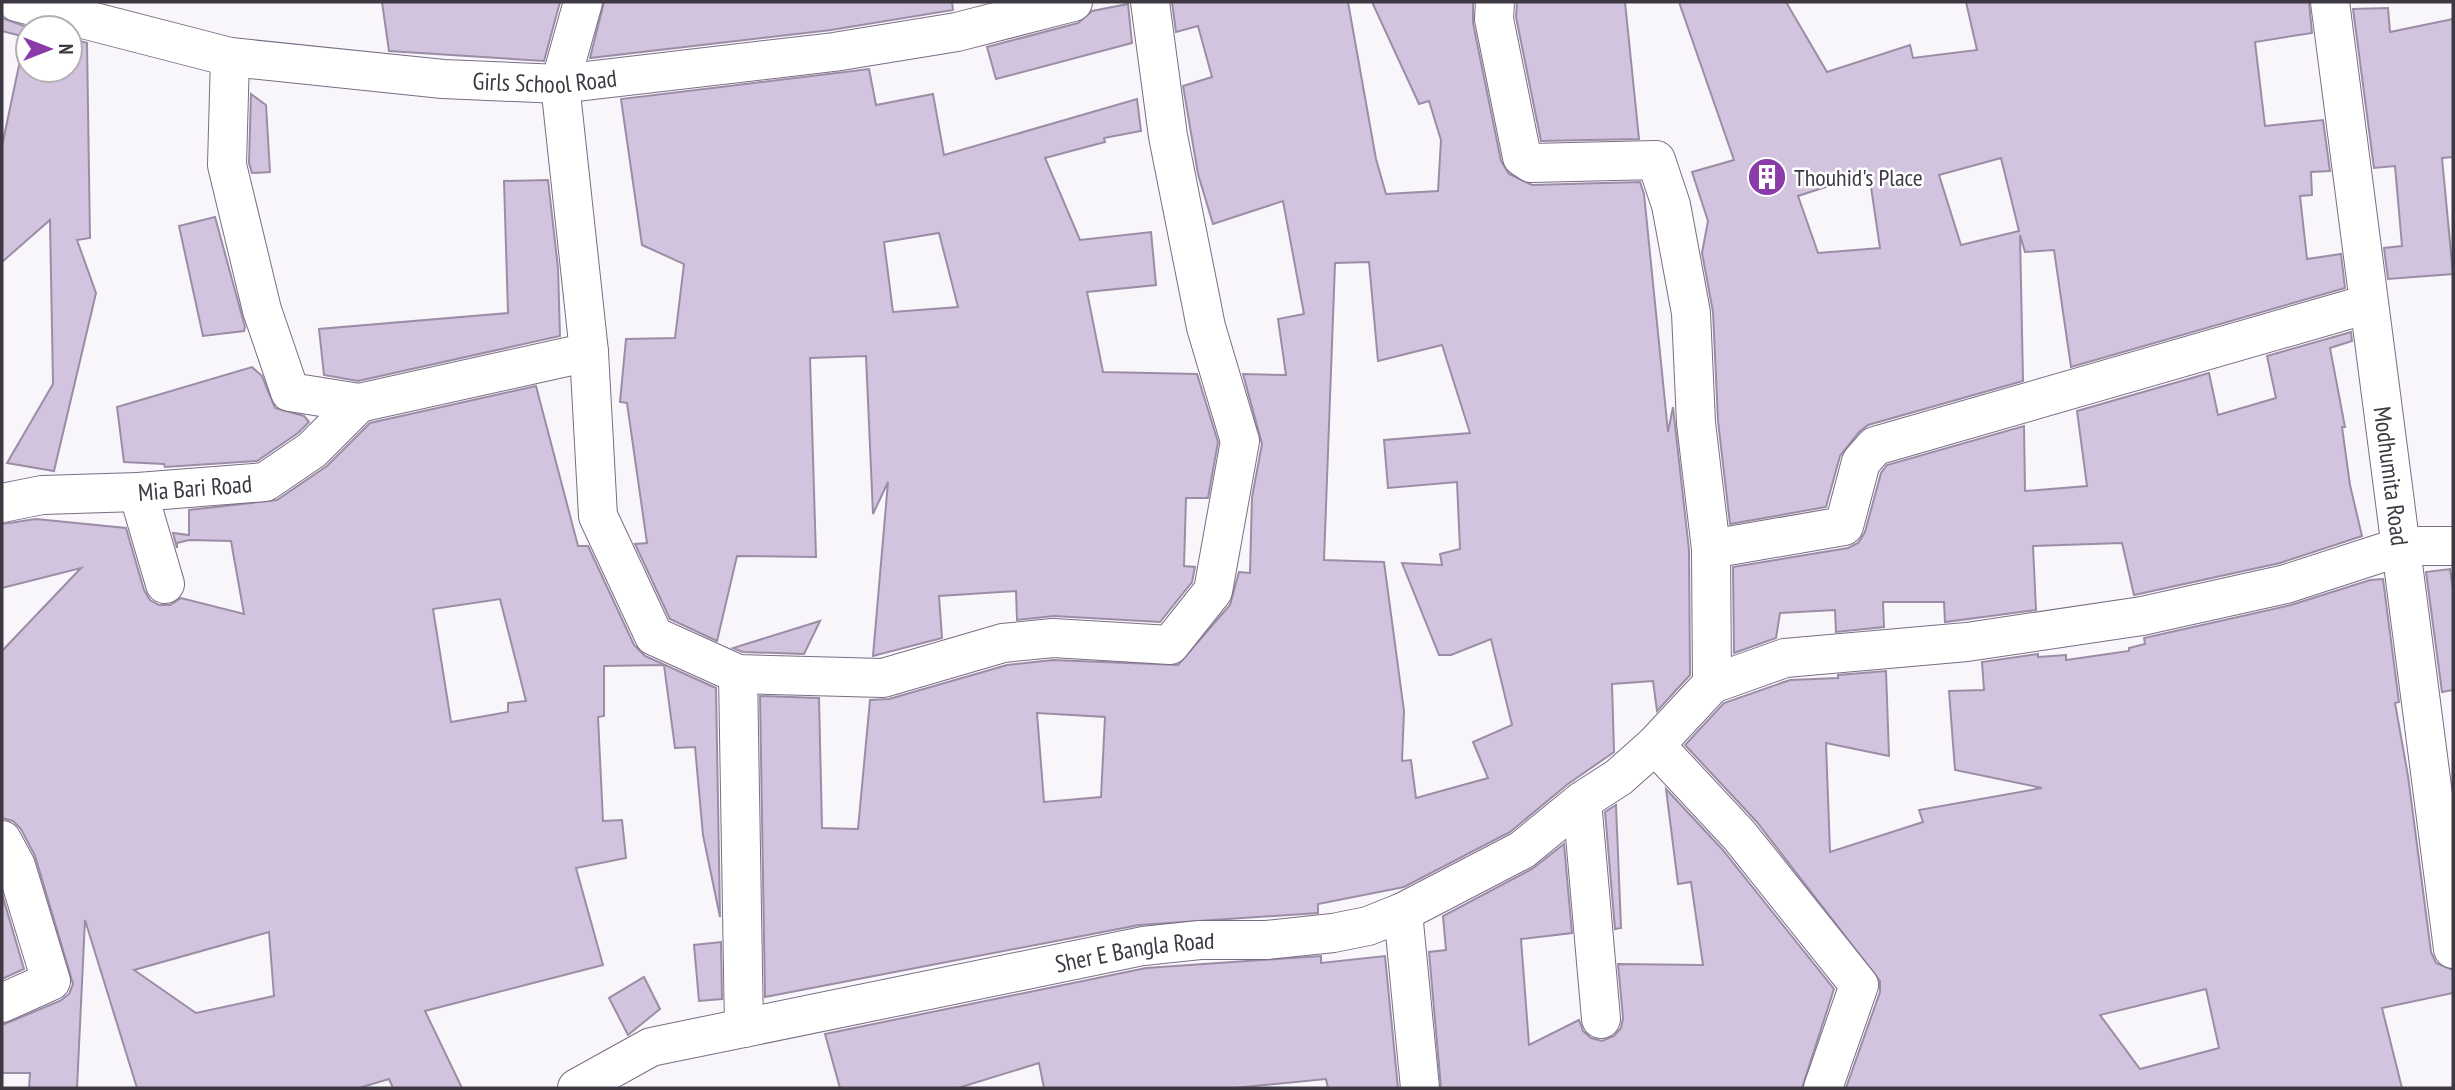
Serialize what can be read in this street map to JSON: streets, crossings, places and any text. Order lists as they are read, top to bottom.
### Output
{
  "streets": {
    "street": [
      "Girls School Road",
      "Modhumita Road",
      "Mia Bari Road",
      "Sher E Bangla Road"
    ]
  },
  "places": {
    "building": ["Thouhid's Place"]
  },
  "north": "right"
}
